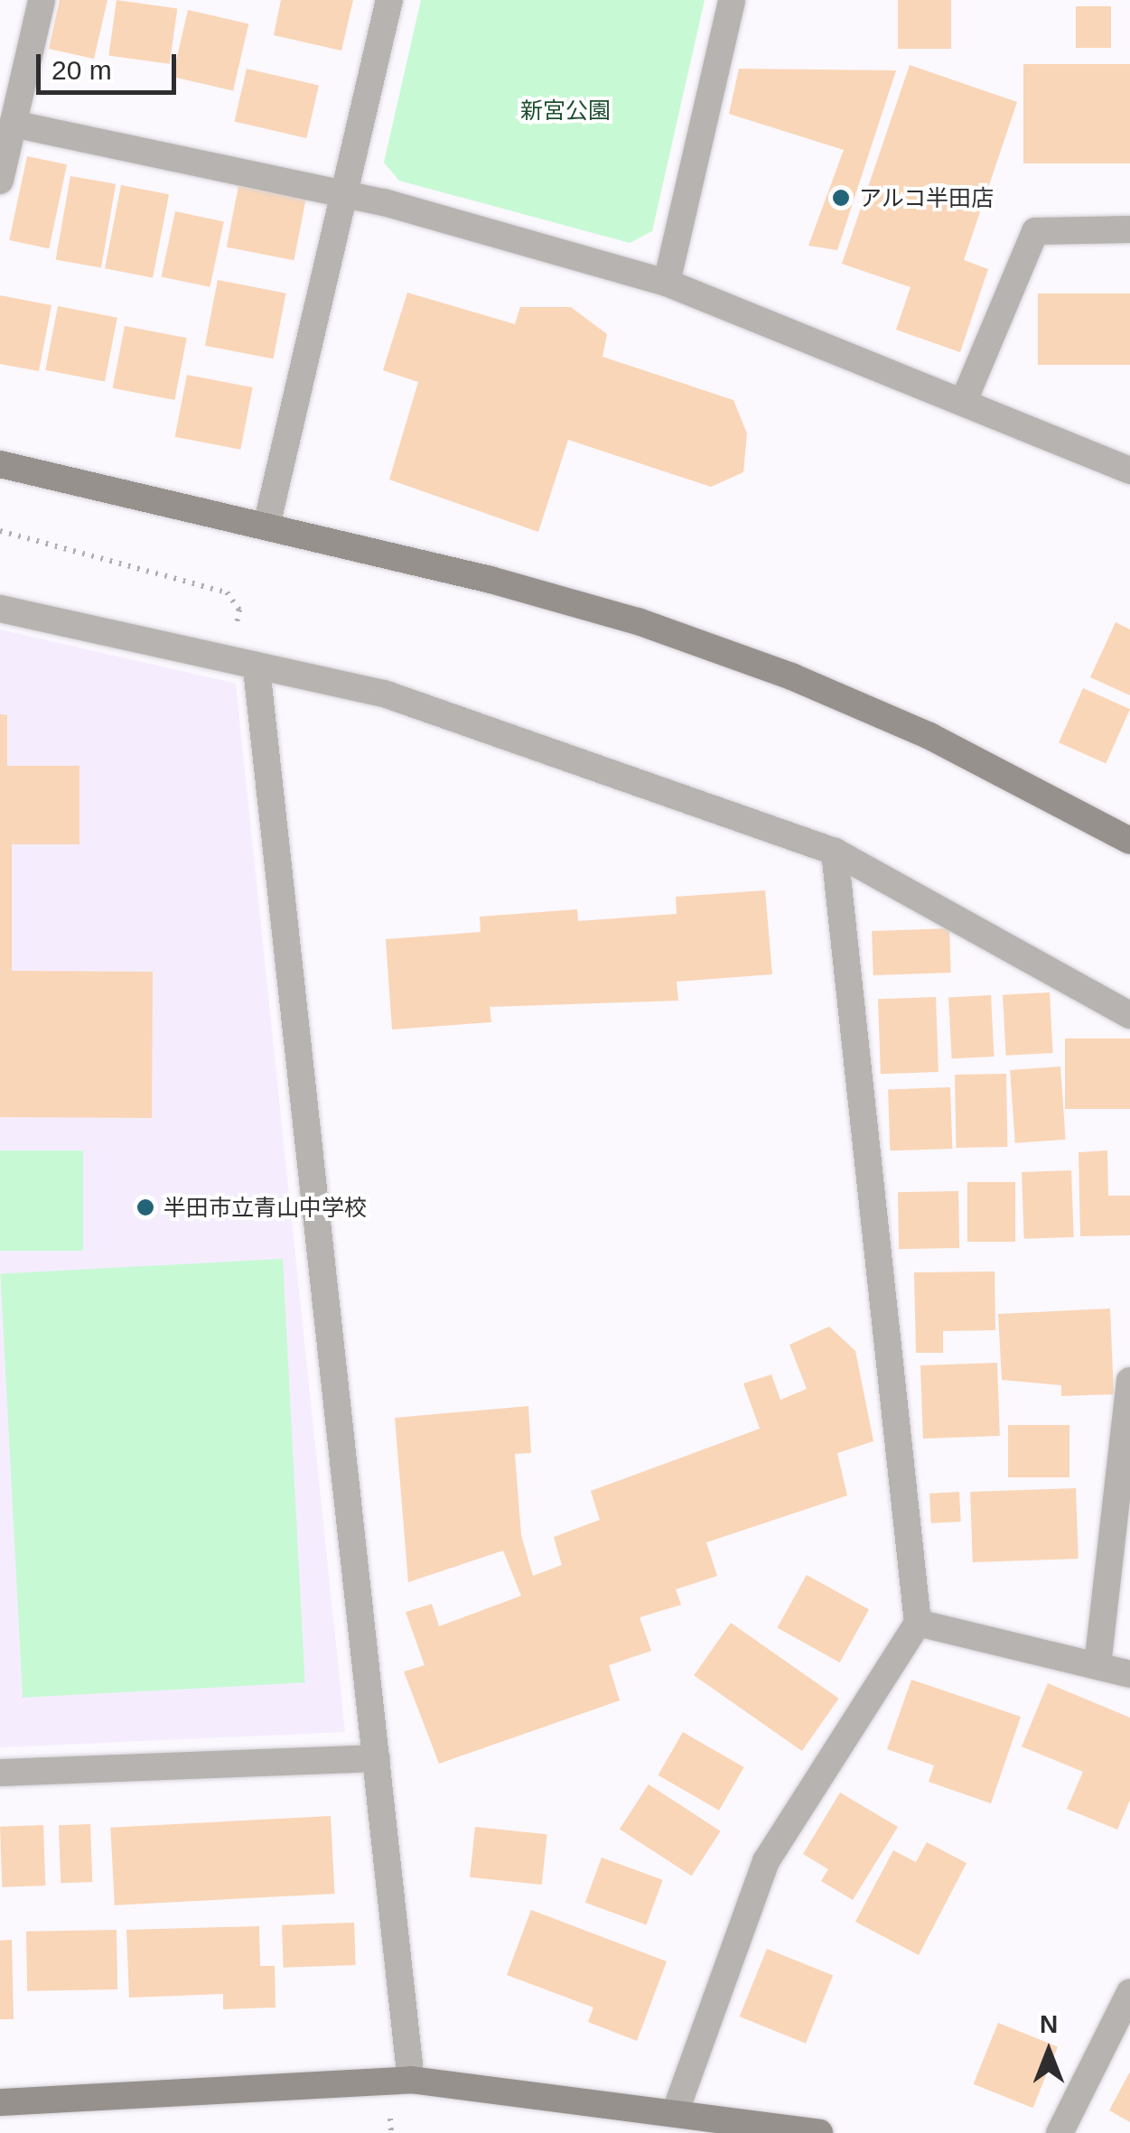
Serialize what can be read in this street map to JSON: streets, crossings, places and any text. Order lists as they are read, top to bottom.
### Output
{
  "parks": ["新宮公園"],
  "places": ["アルコ半田店", "半田市立青山中学校"],
  "scale_bar": "20 m",
  "north": "top"
}
